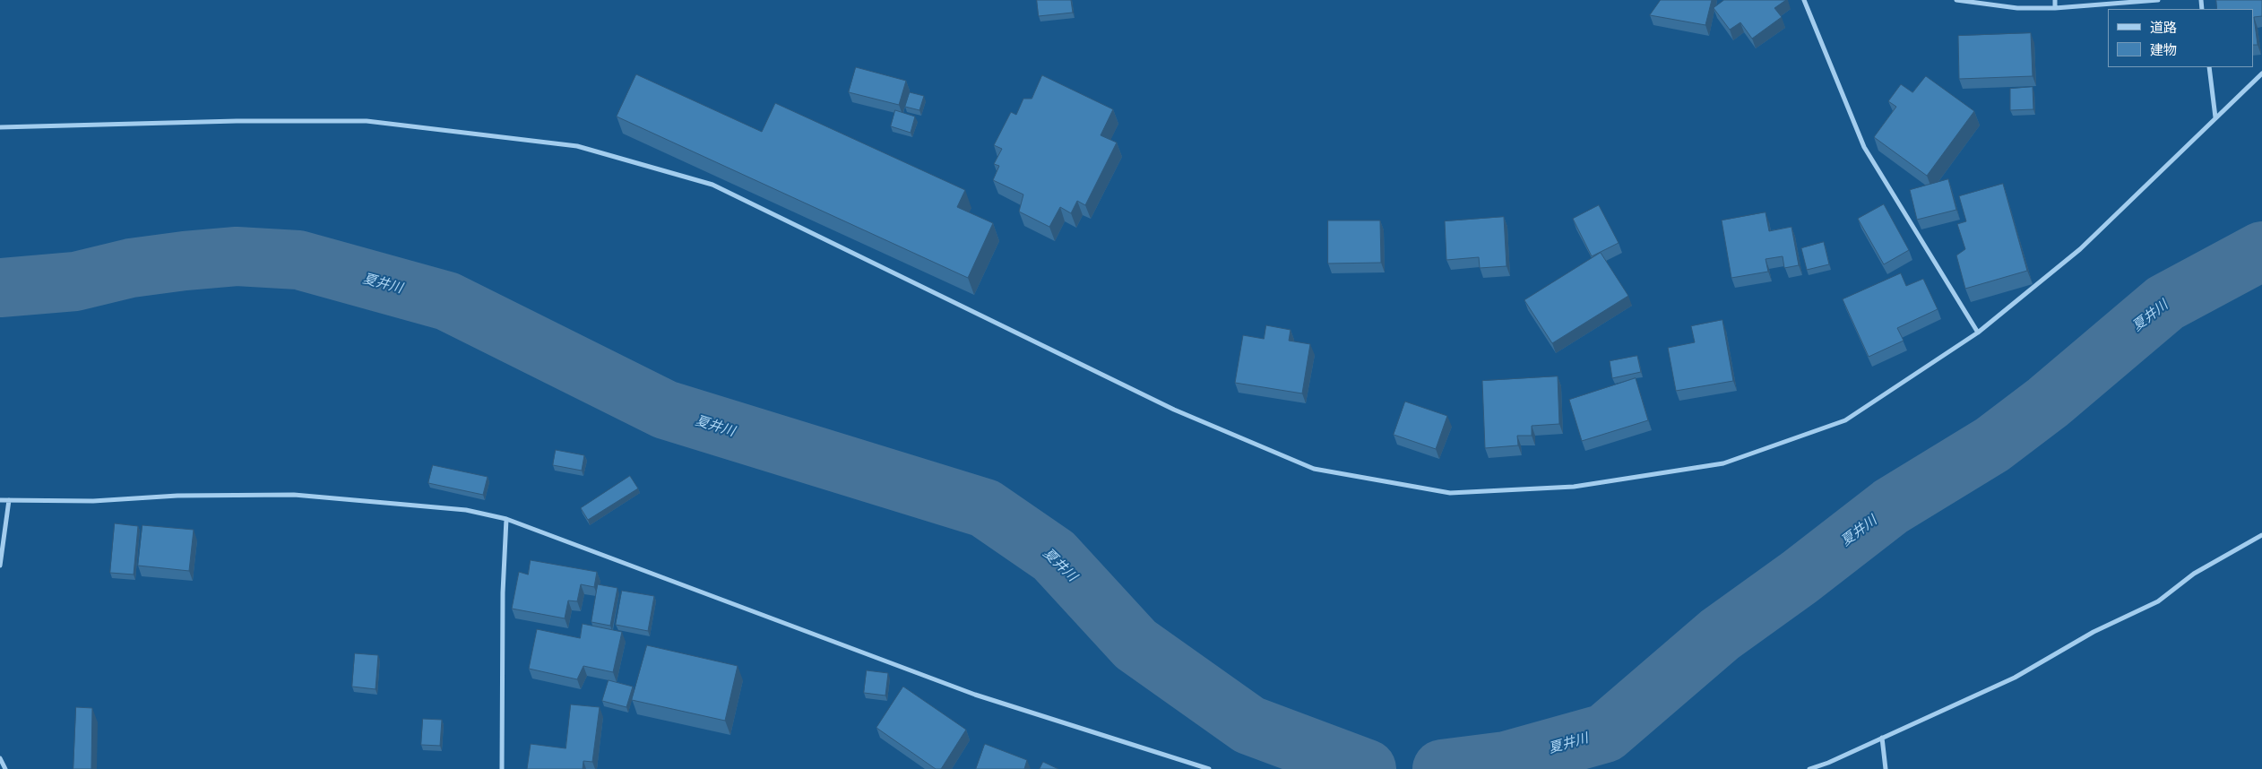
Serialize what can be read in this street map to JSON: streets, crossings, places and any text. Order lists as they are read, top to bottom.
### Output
{
  "water": ["夏井川"],
  "legend": ["道路", "建物"]
}
